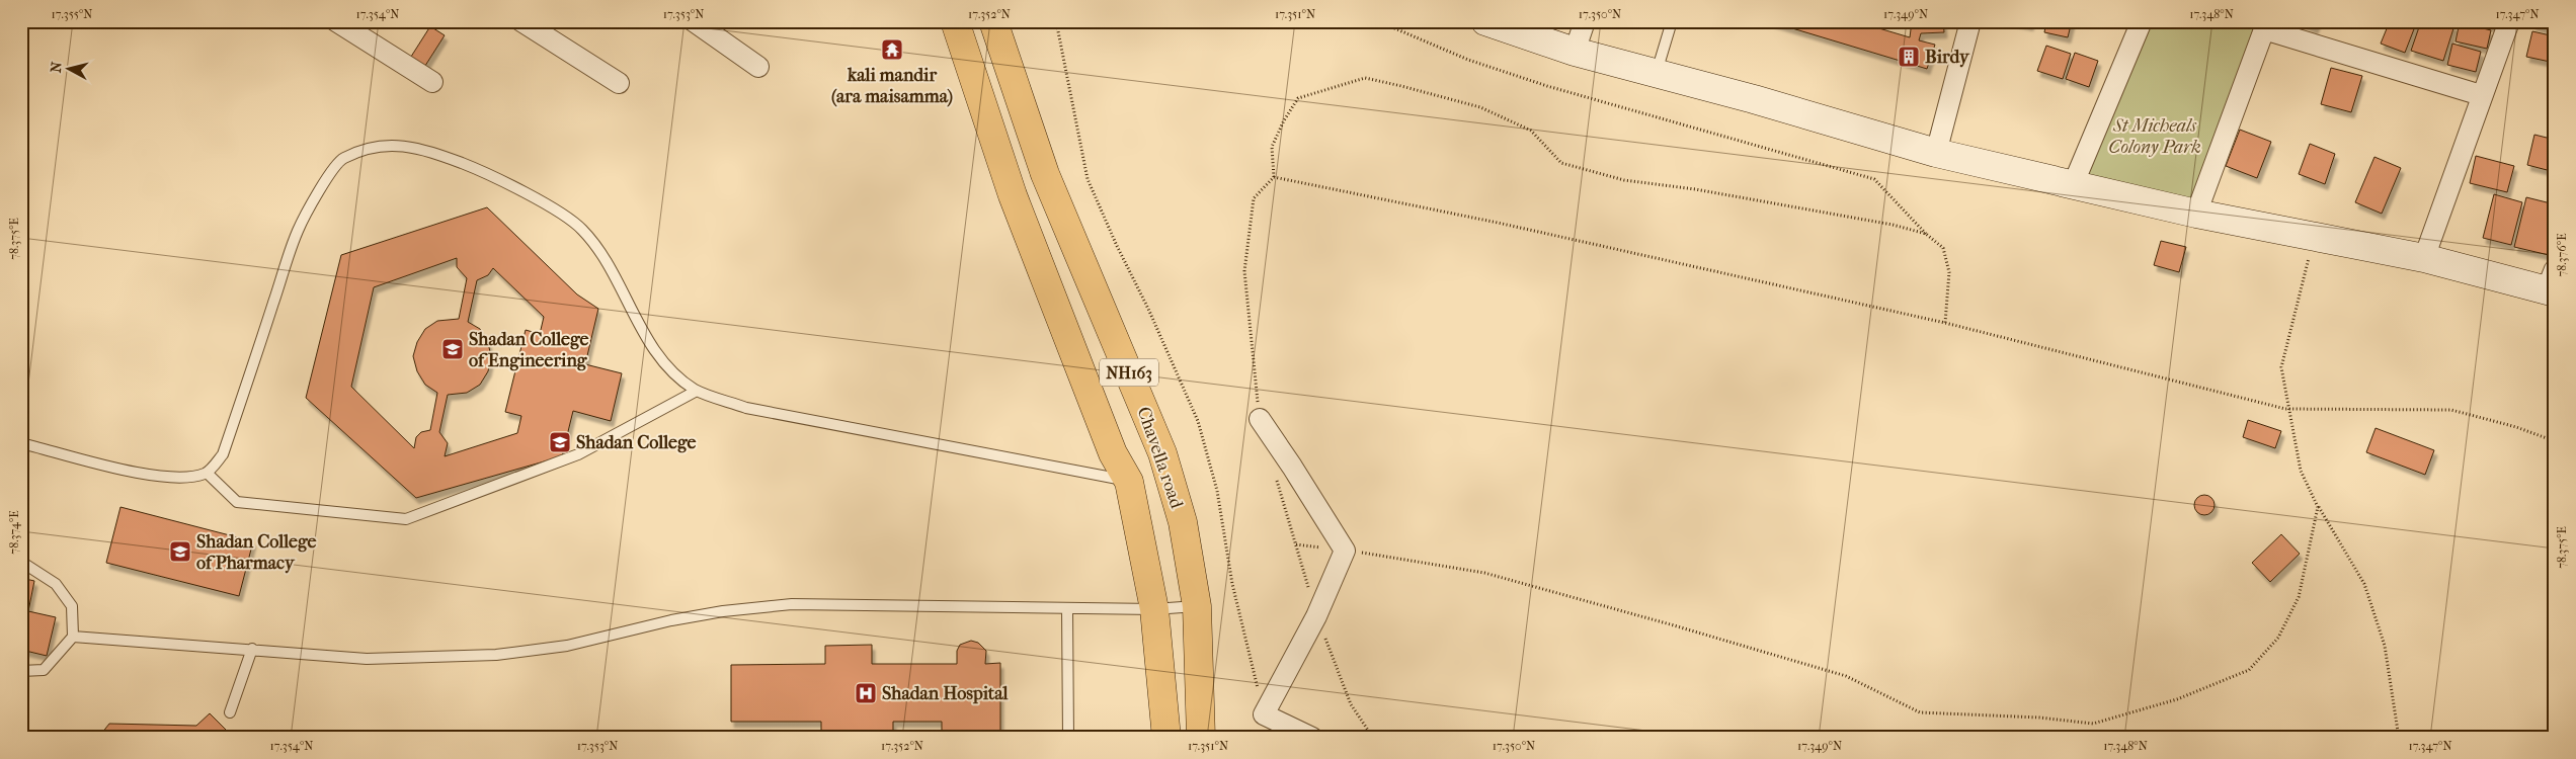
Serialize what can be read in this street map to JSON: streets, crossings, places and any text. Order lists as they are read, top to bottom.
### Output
{
  "streets": {
    "highway": ["NH163", "Chavella road"]
  },
  "parks": ["St Micheals Colony Park"],
  "places": {
    "temple": ["kali mandir (ara maisamma)"],
    "building": ["Birdy"],
    "school or university": ["Shadan College of Engineering", "Shadan College", "Shadan College of Pharmacy"],
    "hospital": ["Shadan Hospital"]
  },
  "north": "left",
  "coordinates": [
    "17.355°N",
    "17.354°N",
    "17.353°N",
    "17.352°N",
    "17.351°N",
    "17.350°N",
    "17.349°N",
    "17.348°N",
    "17.347°N",
    "78.375°E",
    "78.376°E",
    "78.374°E"
  ]
}
